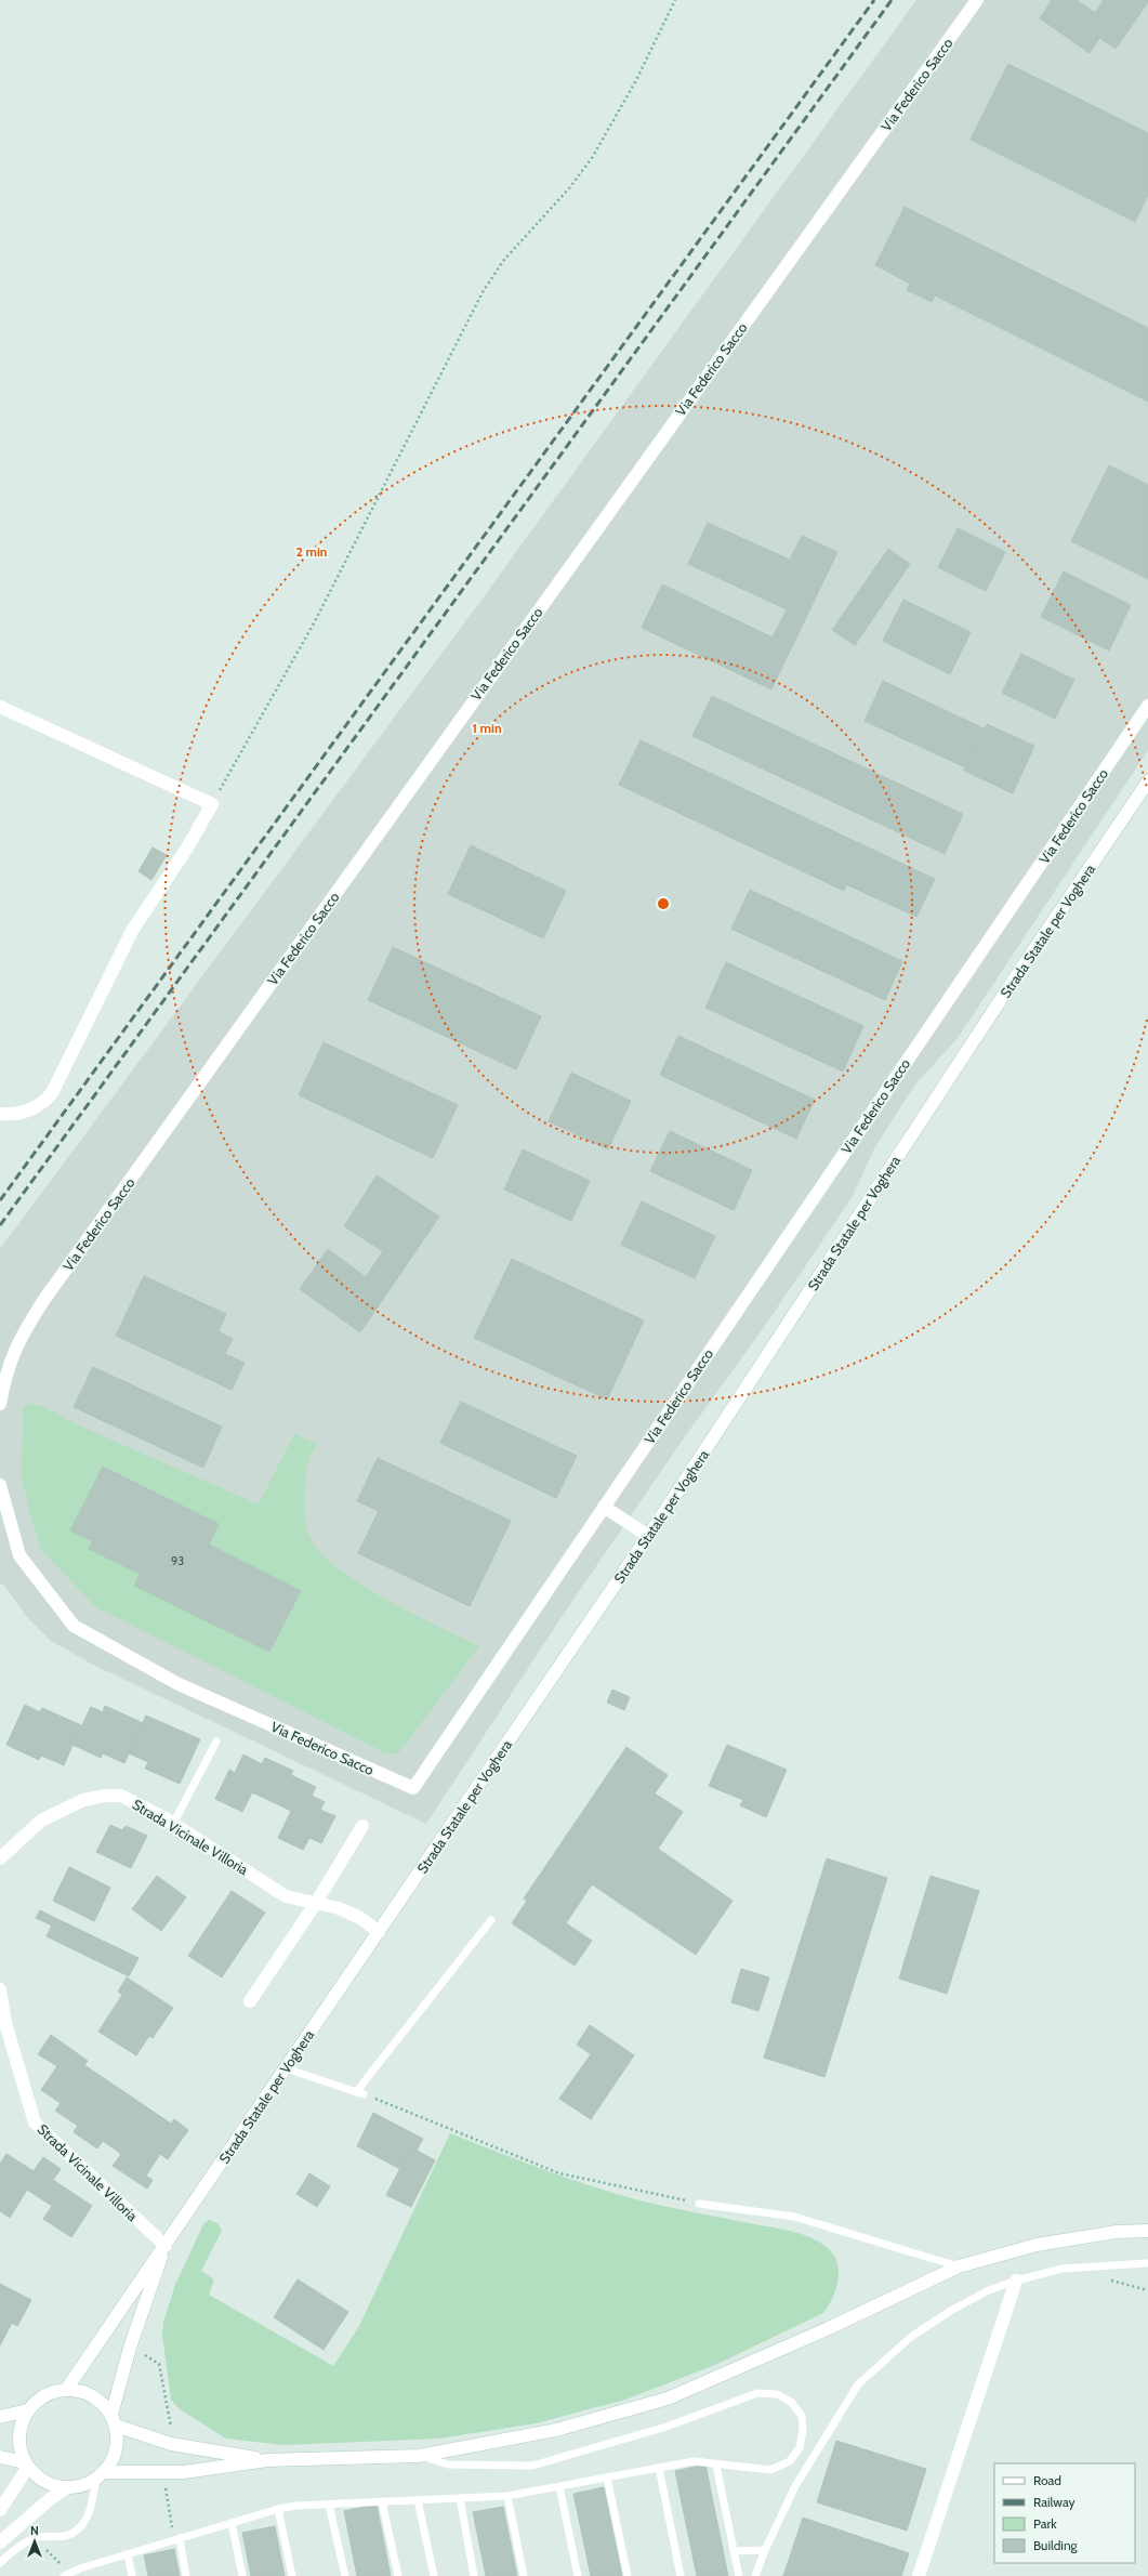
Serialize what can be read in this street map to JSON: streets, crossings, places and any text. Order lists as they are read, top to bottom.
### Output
{
  "streets": {
    "street": ["Via Federico Sacco", "Strada Statale per Voghera", "Strada Vicinale Villoria"]
  },
  "crossings": [
    ["Strada Statale per Voghera", "Strada Vicinale Villoria"]
  ],
  "house_numbers": ["93"],
  "legend": [
    "Road",
    "Railway",
    "Park",
    "Building"
  ],
  "north": "top",
  "rings": ["2 min", "1 min"]
}
